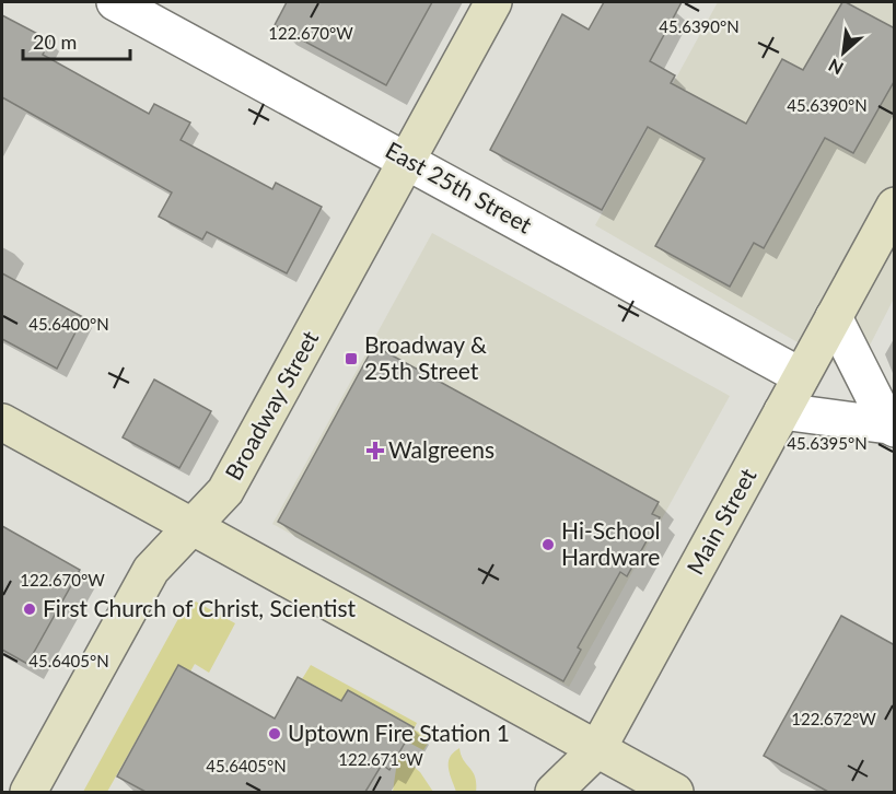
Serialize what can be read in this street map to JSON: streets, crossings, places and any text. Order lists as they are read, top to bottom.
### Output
{
  "streets": {
    "main road": ["Broadway Street", "Main Street"],
    "street": ["East 25th Street"]
  },
  "crossings": [
    ["East 25th Street", "Broadway Street"],
    ["East 25th Street", "Main Street"]
  ],
  "places": {
    "transit": ["Broadway & 25th Street"],
    "health": ["Walgreens"],
    "other": ["Hi-School Hardware", "First Church of Christ, Scientist", "Uptown Fire Station 1"]
  },
  "scale_bar": "20 m",
  "north": "bottom left",
  "coordinates": [
    "45.6390°N",
    "122.670°W",
    "45.6400°N",
    "45.6395°N",
    "45.6405°N",
    "122.672°W",
    "122.671°W"
  ]
}
